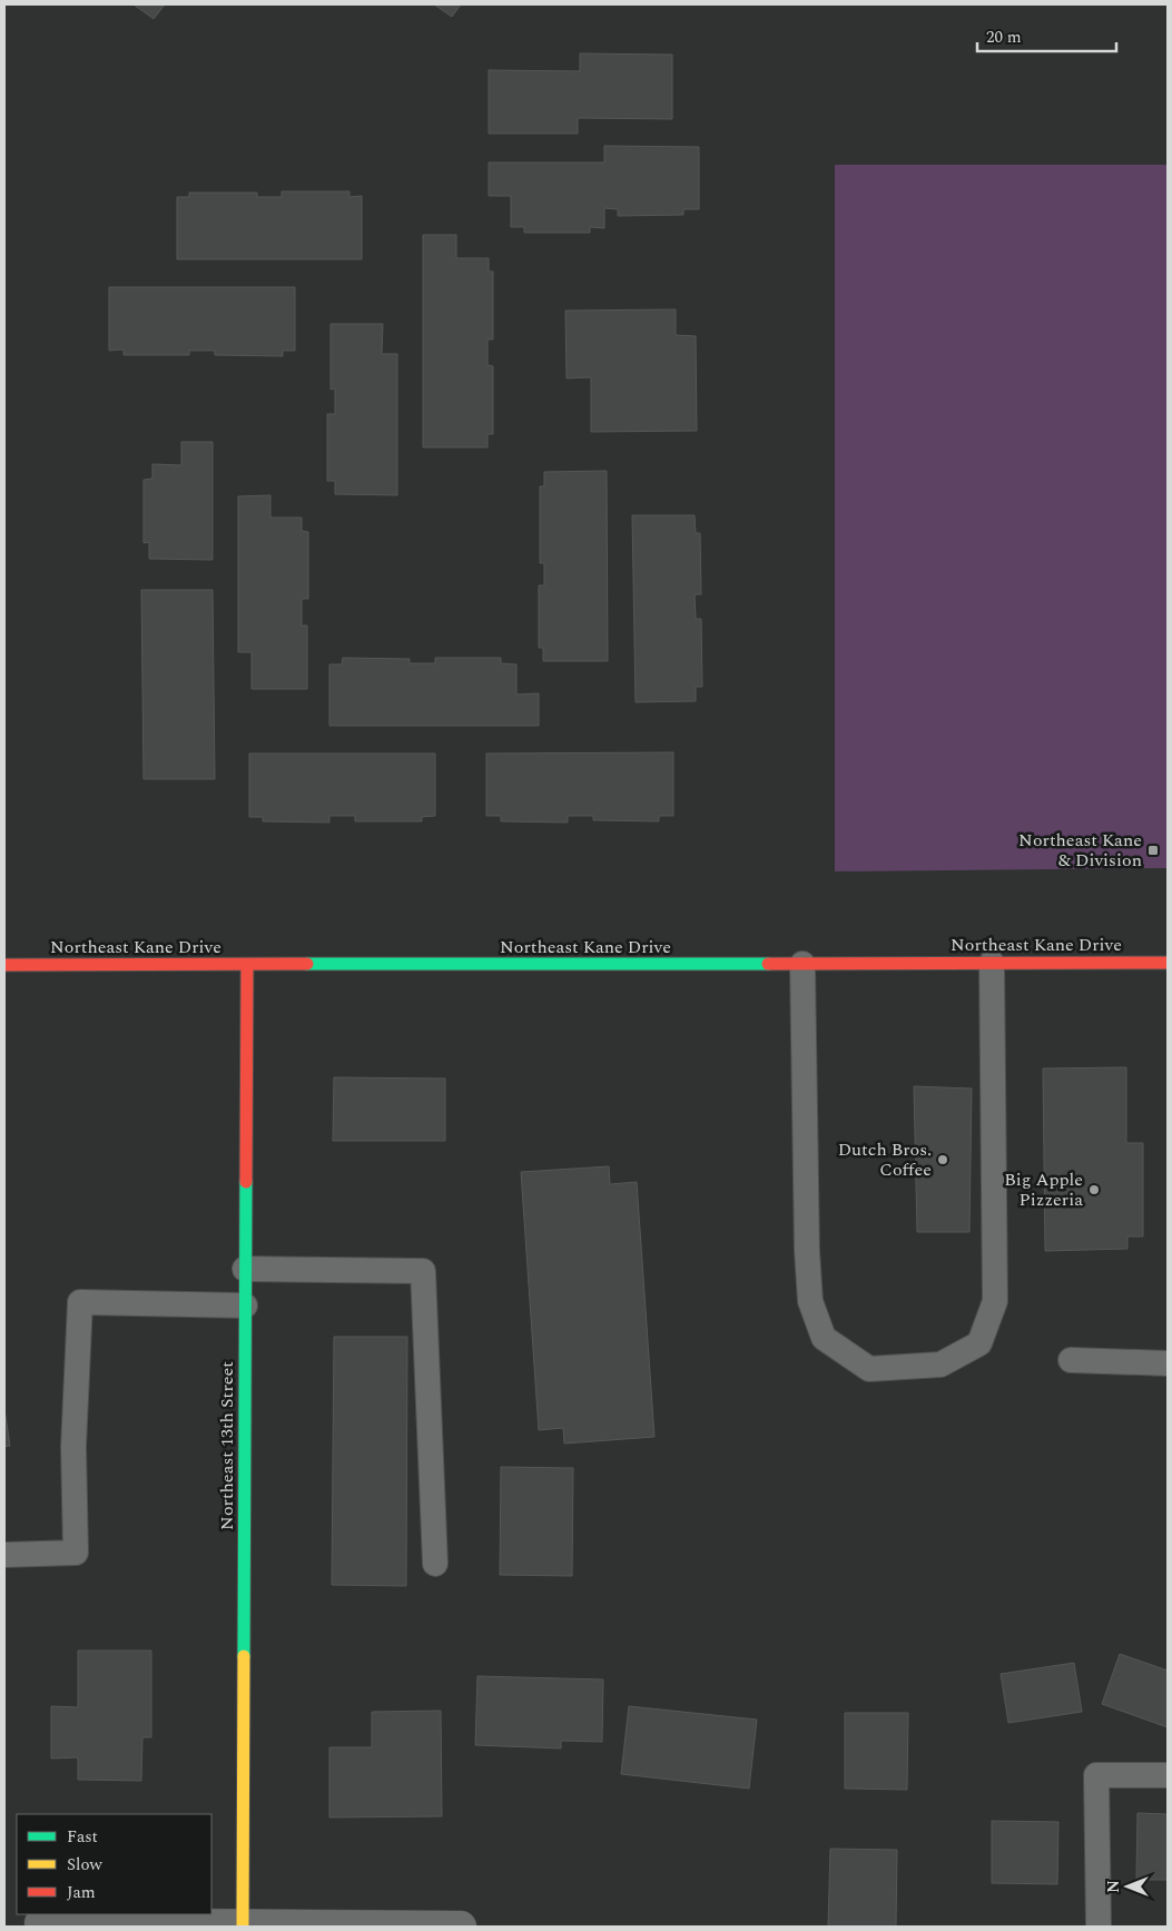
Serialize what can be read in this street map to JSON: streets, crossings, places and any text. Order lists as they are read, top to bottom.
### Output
{
  "streets": {
    "main road": ["Northeast Kane Drive", "Northeast 13th Street"]
  },
  "crossings": [
    ["Northeast Kane Drive", "Northeast 13th Street"]
  ],
  "places": {
    "transit": ["Northeast Kane & Division"],
    "other": ["Dutch Bros. Coffee", "Big Apple Pizzeria"]
  },
  "legend": ["Fast", "Slow", "Jam"],
  "scale_bar": "20 m",
  "north": "left"
}
